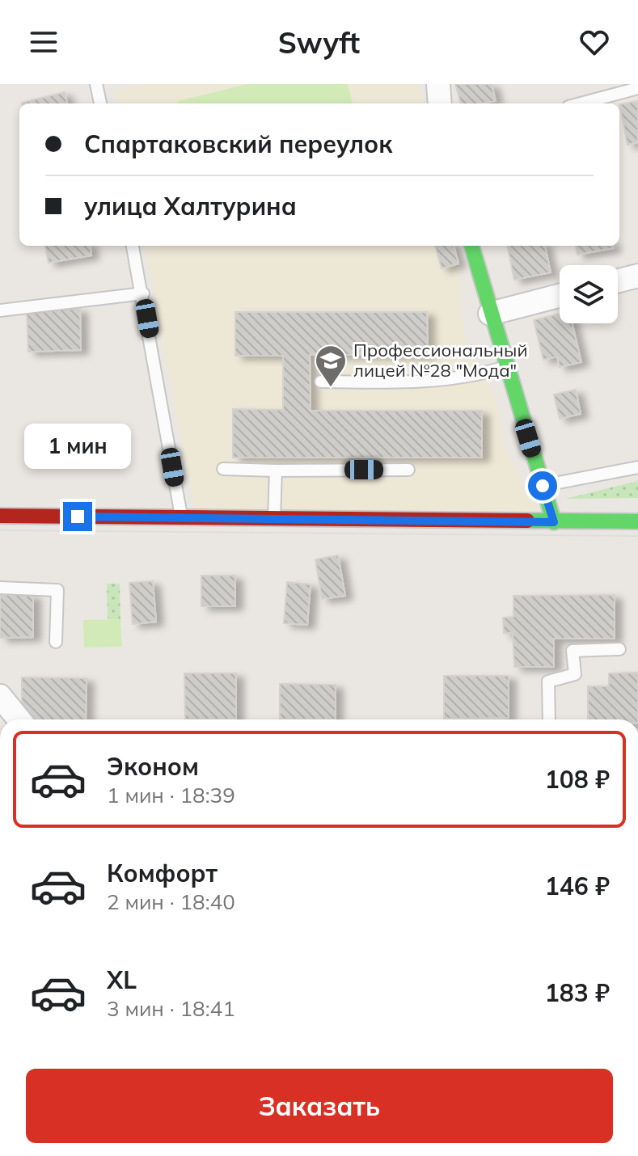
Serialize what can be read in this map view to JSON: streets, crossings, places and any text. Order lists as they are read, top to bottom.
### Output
{
  "places": {
    "school or university": ["Профессиональный лицей №28 \"Мода\""]
  },
  "page": {
    "header": "Swyft",
    "banner": ["Спартаковский переулок", "улица Халтурина"],
    "bubble": "1 мин",
    "list": [
      {
        "name": "Эконом",
        "note": "1 мин · 18:39",
        "value": "108 ₽"
      },
      {
        "name": "Комфорт",
        "note": "2 мин · 18:40",
        "value": "146 ₽"
      },
      {
        "name": "XL",
        "note": "3 мин · 18:41",
        "value": "183 ₽"
      }
    ],
    "buttons": "Заказать"
  }
}
